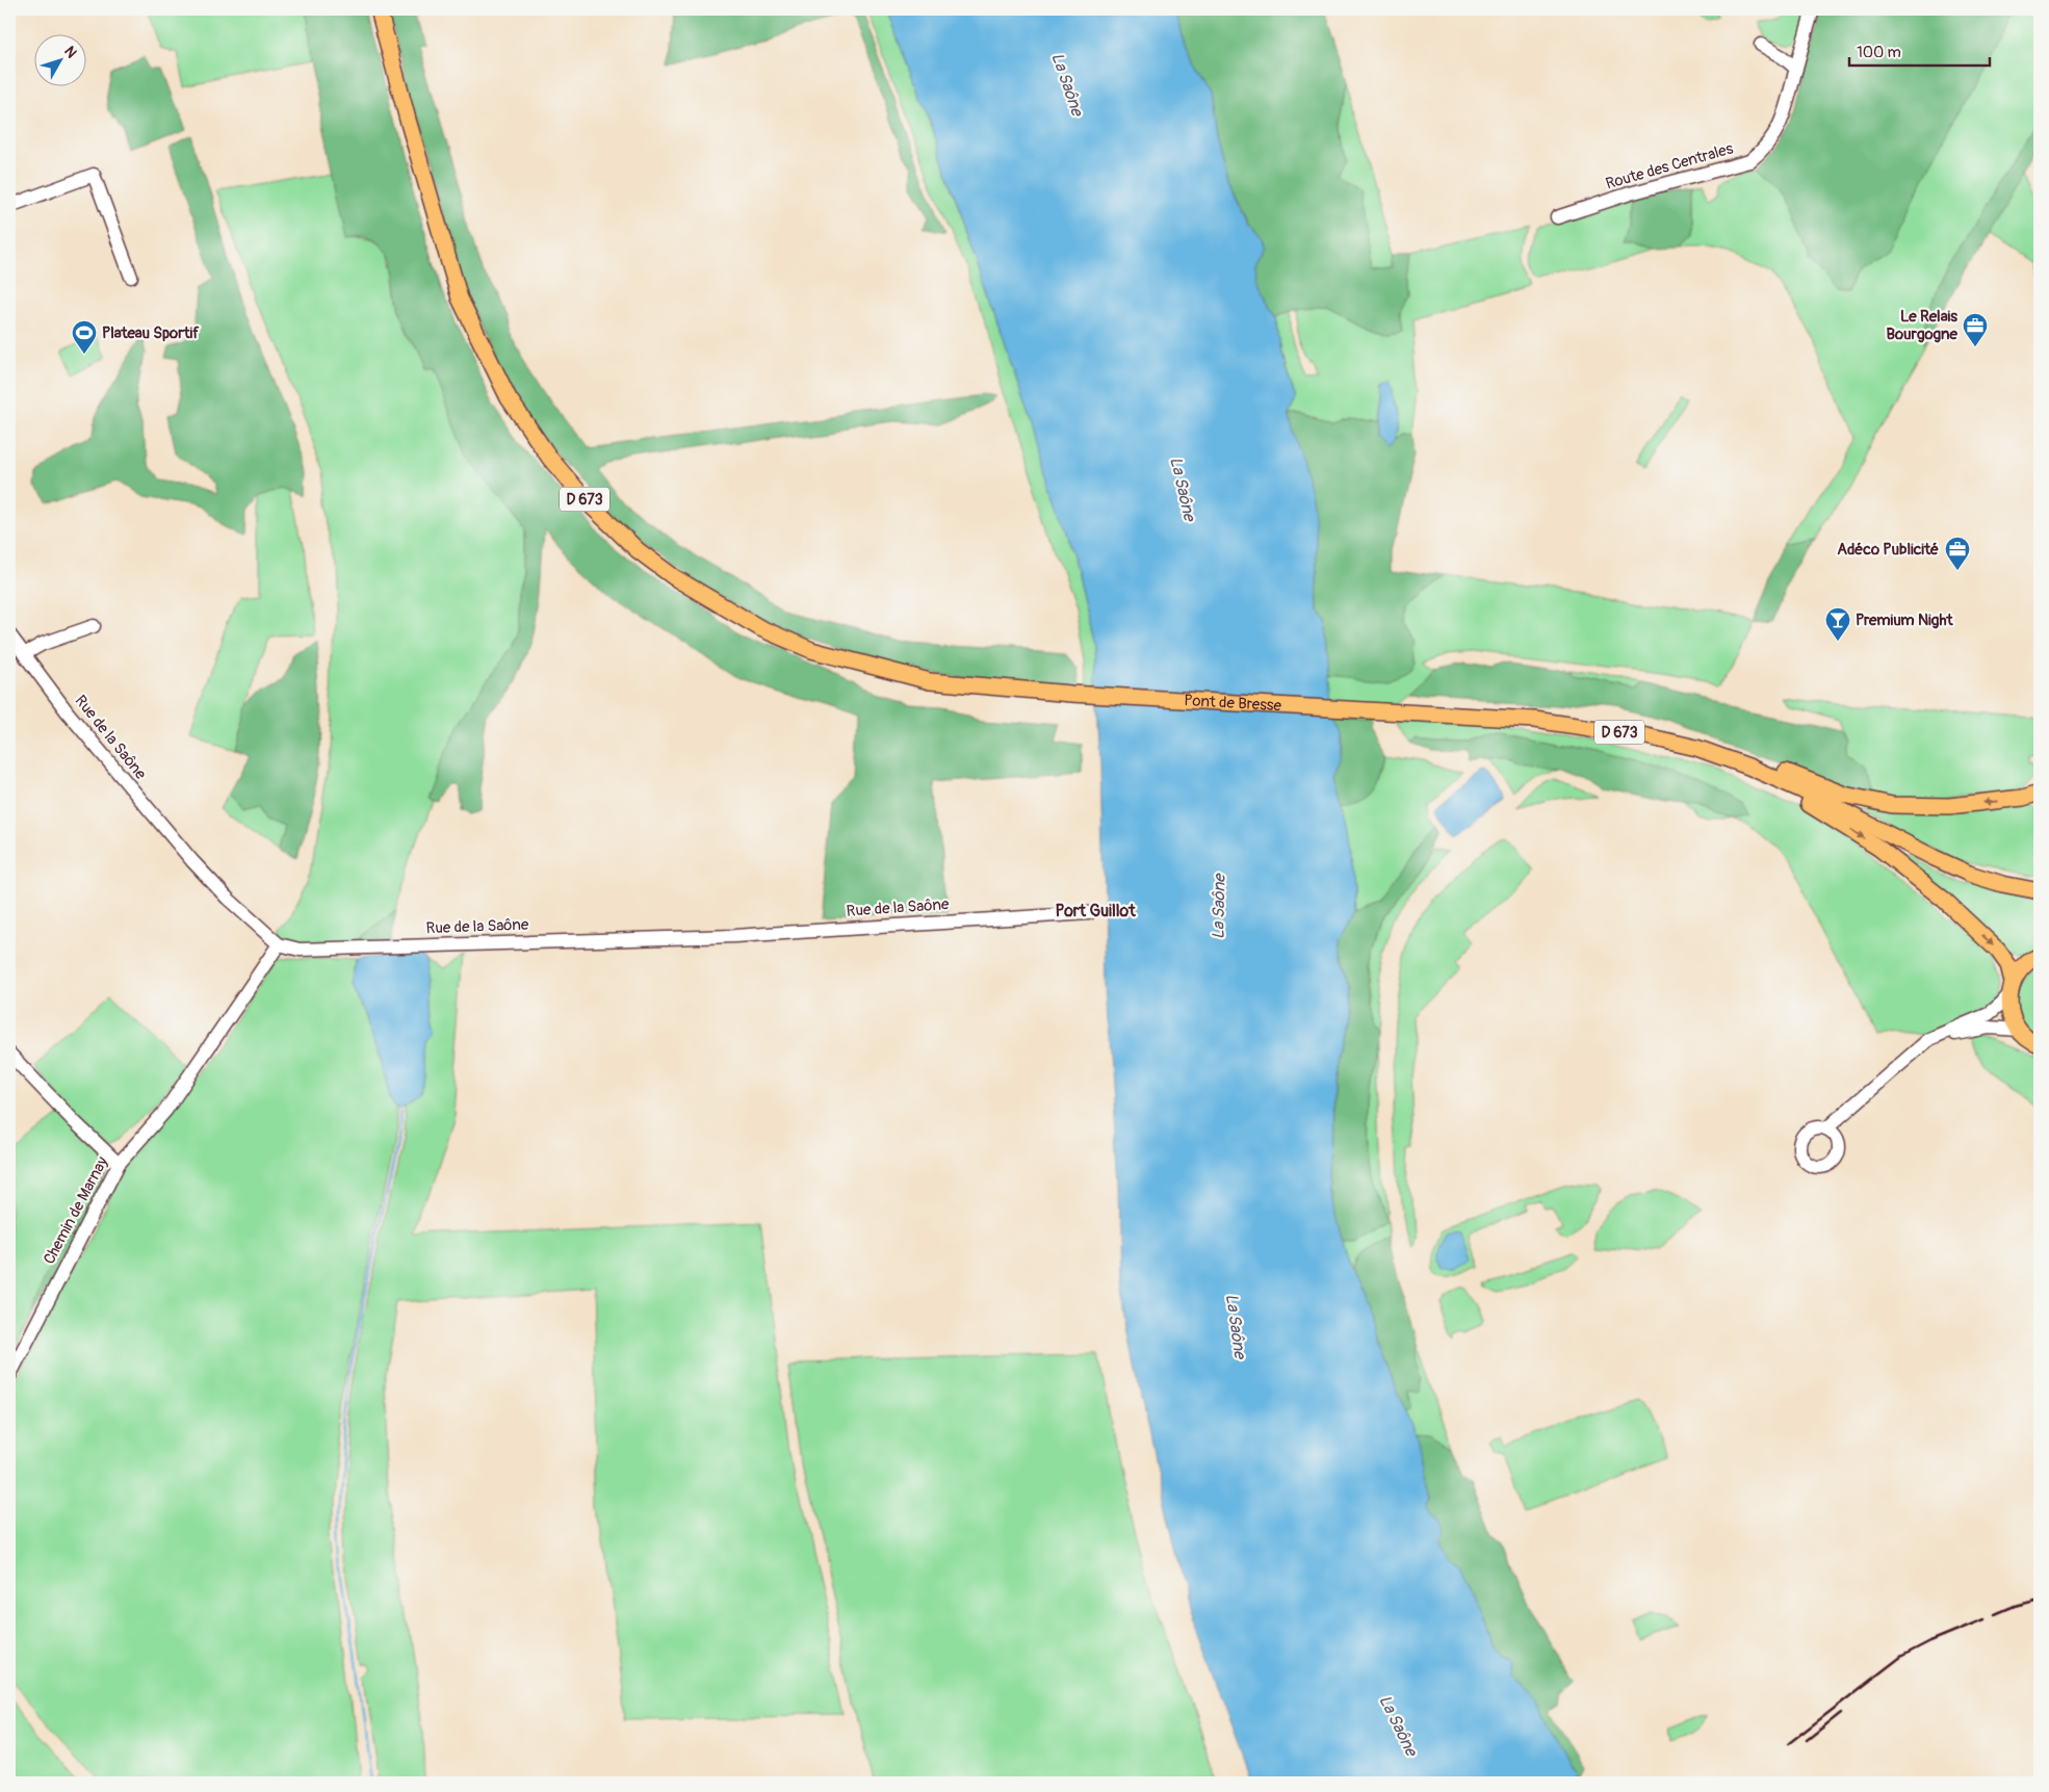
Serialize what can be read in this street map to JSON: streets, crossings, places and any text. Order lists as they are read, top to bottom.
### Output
{
  "streets": {
    "main road": ["D 673", "Pont de Bresse"],
    "street": ["Route des Centrales", "Rue de la Saône", "Chemin de Marnay"]
  },
  "crossings": [
    ["D 673", "Pont de Bresse"],
    ["Rue de la Saône", "Chemin de Marnay"]
  ],
  "districts": ["Port Guillot"],
  "water": ["La Saône"],
  "places": {
    "office": ["Le Relais Bourgogne", "Adéco Publicité"],
    "sports": ["Plateau Sportif"],
    "bar": ["Premium Night"]
  },
  "scale_bar": "100 m",
  "north": "top right"
}
